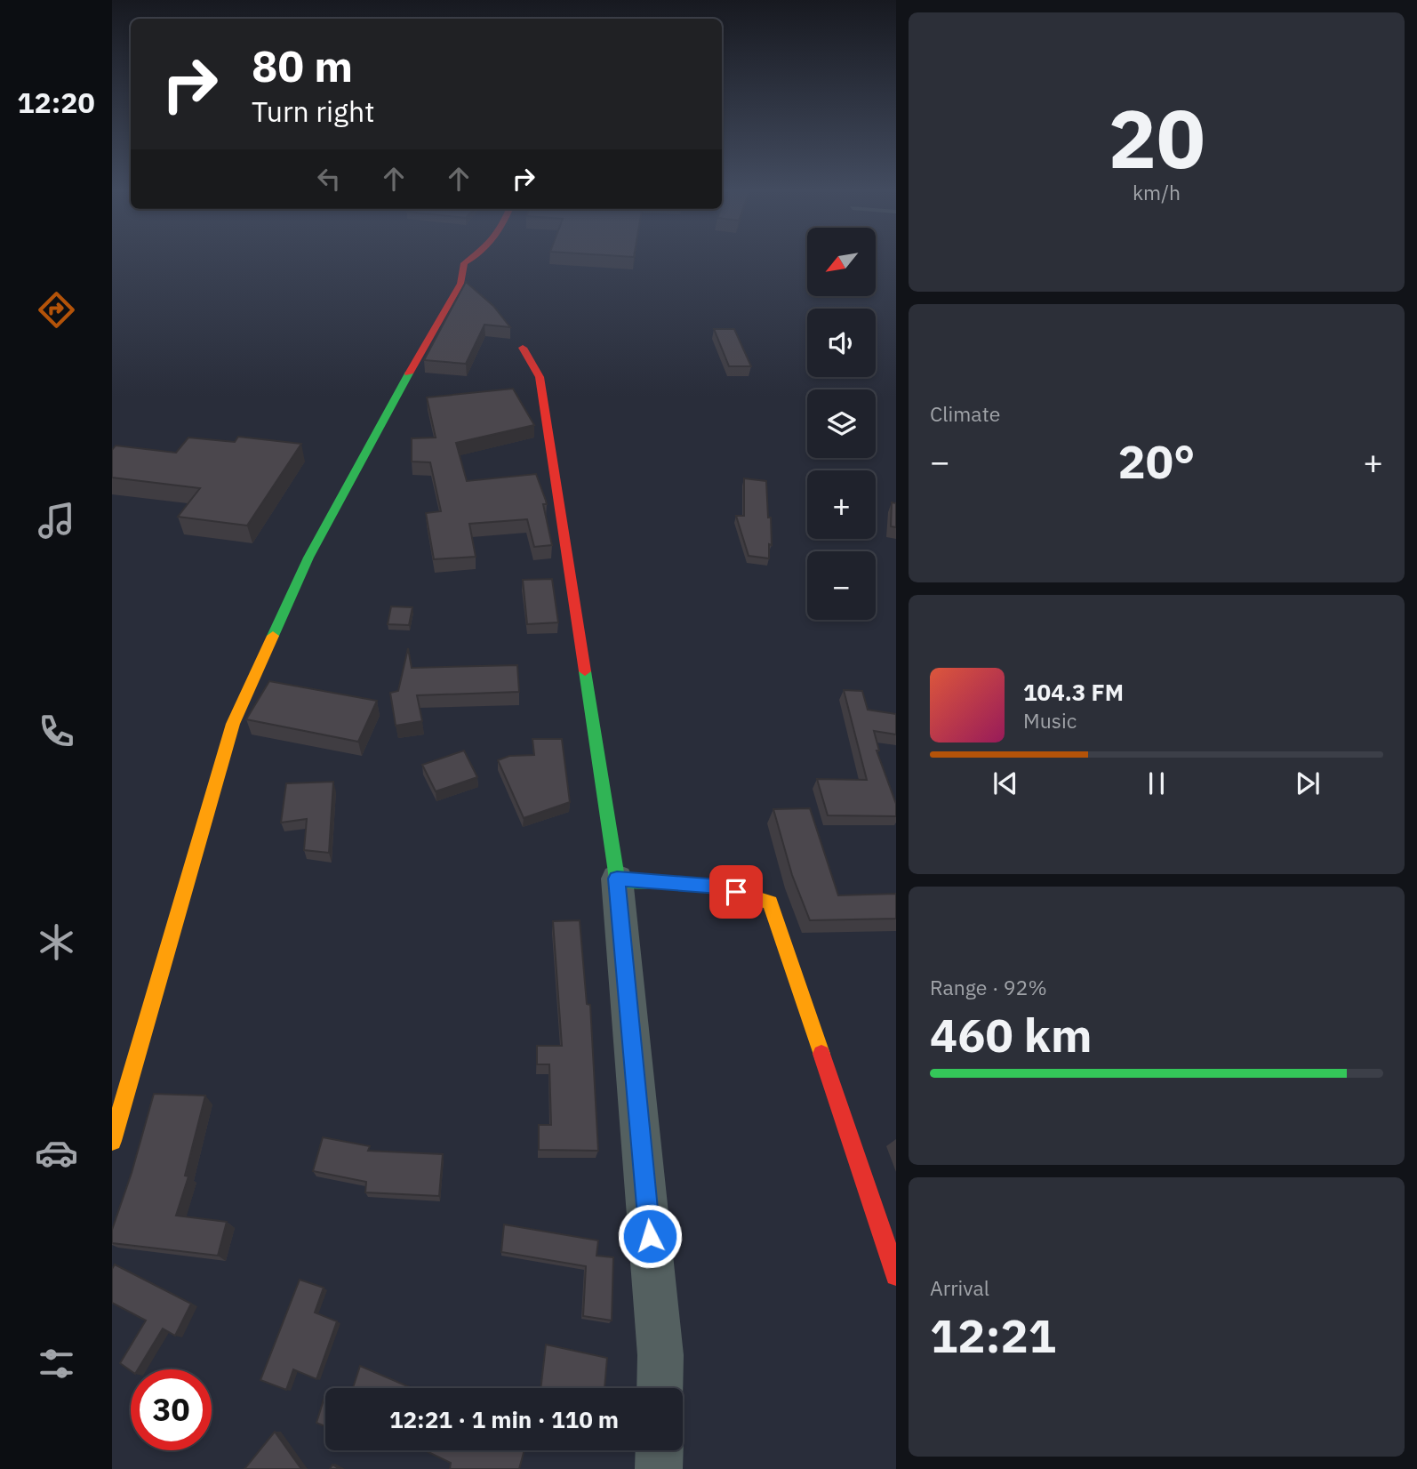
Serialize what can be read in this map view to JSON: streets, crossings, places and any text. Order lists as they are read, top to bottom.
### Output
{
  "north": "bottom left",
  "page": {
    "tabs": "12:20",
    "tile": [
      ["20", "km/h"],
      "Climate",
      ["Range · 92%", "460 km"],
      ["Arrival", "12:21"]
    ],
    "turn": ["80 m", "Turn right"],
    "map_buttons": ["+", "−"],
    "heat": ["−", "20°", "+"],
    "song": ["104.3 FM", "Music"],
    "limit": "30",
    "trip": "12:21 · 1 min · 110 m"
  }
}
